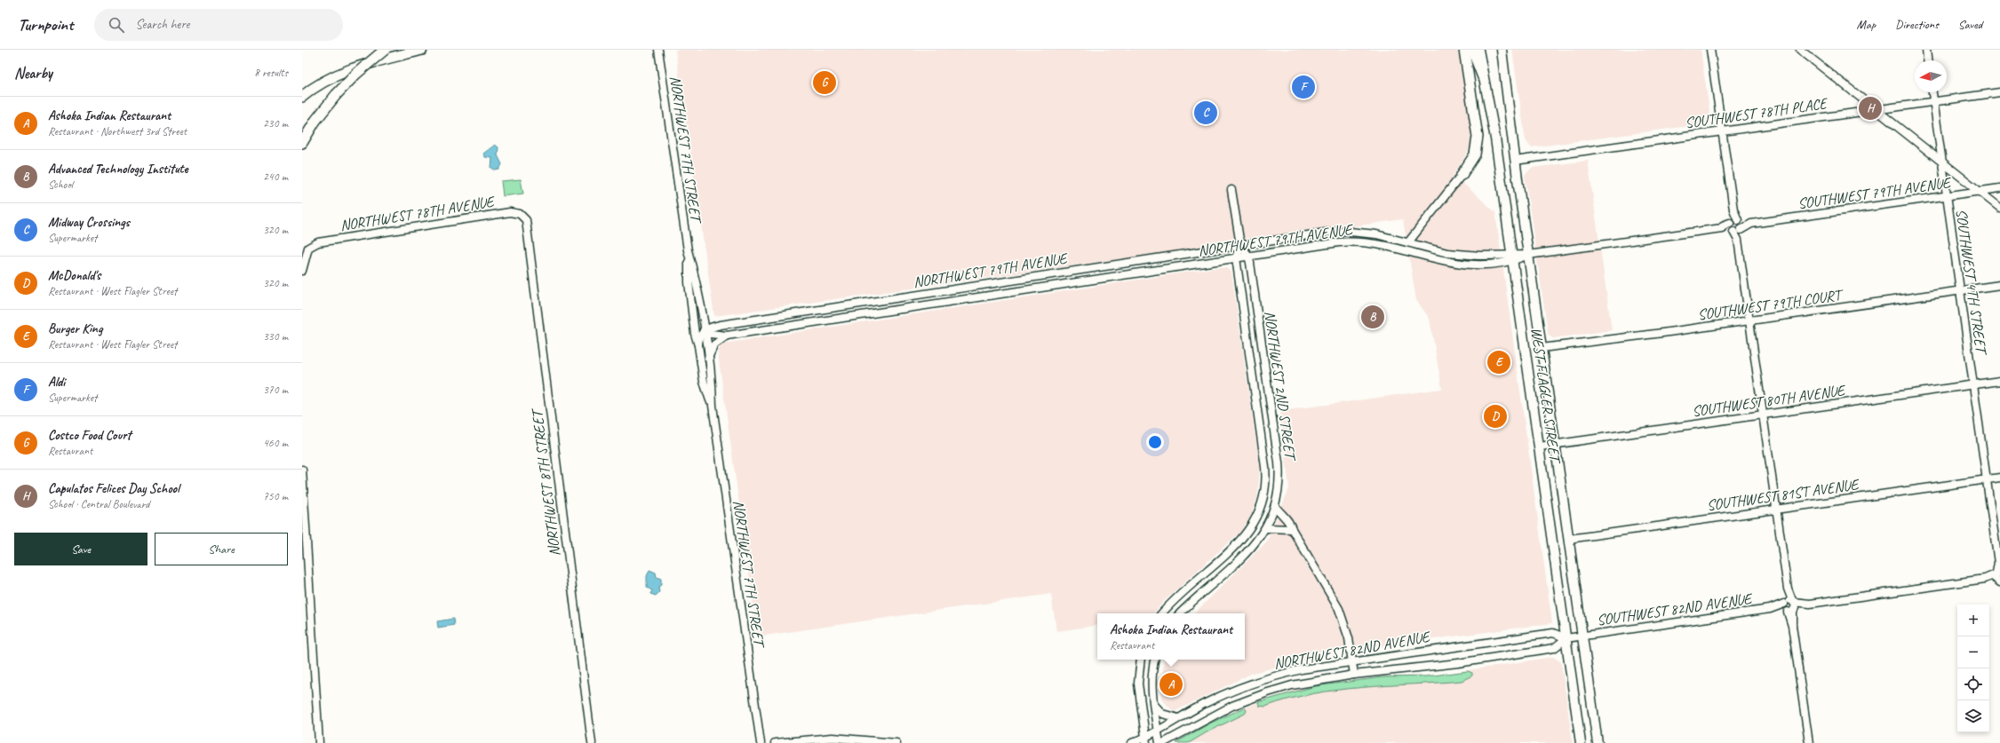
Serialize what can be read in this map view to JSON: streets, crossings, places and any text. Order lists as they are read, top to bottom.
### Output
{
  "streets": {
    "main road": ["WEST FLAGLER STREET"],
    "street": [
      "SOUTHWEST 78TH PLACE",
      "NORTHWEST 7TH STREET",
      "SOUTHWEST 79TH AVENUE",
      "NORTHWEST 78TH AVENUE",
      "NORTHWEST 79TH AVENUE",
      "SOUTHWEST 4TH STREET",
      "SOUTHWEST 79TH COURT",
      "NORTHWEST 2ND STREET",
      "SOUTHWEST 80TH AVENUE",
      "NORTHWEST 8TH STREET",
      "SOUTHWEST 81ST AVENUE",
      "SOUTHWEST 82ND AVENUE",
      "NORTHWEST 82ND AVENUE"
    ]
  },
  "crossings": [
    ["SOUTHWEST 78TH PLACE", "SOUTHWEST 4TH STREET"],
    ["SOUTHWEST 78TH PLACE", "WEST FLAGLER STREET"],
    ["NORTHWEST 7TH STREET", "NORTHWEST 79TH AVENUE"],
    ["SOUTHWEST 79TH AVENUE", "NORTHWEST 79TH AVENUE"],
    ["SOUTHWEST 79TH AVENUE", "SOUTHWEST 4TH STREET"],
    ["SOUTHWEST 79TH AVENUE", "WEST FLAGLER STREET"],
    ["NORTHWEST 78TH AVENUE", "NORTHWEST 8TH STREET"],
    ["NORTHWEST 79TH AVENUE", "NORTHWEST 2ND STREET"],
    ["NORTHWEST 79TH AVENUE", "WEST FLAGLER STREET"],
    ["SOUTHWEST 4TH STREET", "SOUTHWEST 79TH COURT"],
    ["SOUTHWEST 4TH STREET", "SOUTHWEST 80TH AVENUE"],
    ["SOUTHWEST 4TH STREET", "SOUTHWEST 81ST AVENUE"],
    ["SOUTHWEST 4TH STREET", "SOUTHWEST 82ND AVENUE"],
    ["SOUTHWEST 79TH COURT", "WEST FLAGLER STREET"],
    ["WEST FLAGLER STREET", "SOUTHWEST 80TH AVENUE"],
    ["WEST FLAGLER STREET", "SOUTHWEST 81ST AVENUE"],
    ["WEST FLAGLER STREET", "SOUTHWEST 82ND AVENUE"],
    ["WEST FLAGLER STREET", "NORTHWEST 82ND AVENUE"],
    ["SOUTHWEST 82ND AVENUE", "NORTHWEST 82ND AVENUE"]
  ],
  "north": "left",
  "page": {
    "header": "Turnpoint",
    "search": "Search here",
    "nav": ["Map", "Directions", "Saved"],
    "heading": ["Nearby", "8 results"],
    "pins": [
      "G",
      "F",
      "H",
      "C",
      "B",
      "E",
      "D",
      "A"
    ],
    "list": [
      {
        "mark": "A",
        "name": "Ashoka Indian Restaurant",
        "note": "Restaurant · Northwest 3rd Street",
        "value": "230 m"
      },
      {
        "mark": "B",
        "name": "Advanced Technology Institute",
        "note": "School",
        "value": "240 m"
      },
      {
        "mark": "C",
        "name": "Midway Crossings",
        "note": "Supermarket",
        "value": "320 m"
      },
      {
        "mark": "D",
        "name": "McDonald's",
        "note": "Restaurant · West Flagler Street",
        "value": "320 m"
      },
      {
        "mark": "E",
        "name": "Burger King",
        "note": "Restaurant · West Flagler Street",
        "value": "330 m"
      },
      {
        "mark": "F",
        "name": "Aldi",
        "note": "Supermarket",
        "value": "370 m"
      },
      {
        "mark": "G",
        "name": "Costco Food Court",
        "note": "Restaurant",
        "value": "460 m"
      },
      {
        "mark": "H",
        "name": "Capulatos Felices Day School",
        "note": "School · Central Boulevard",
        "value": "750 m"
      }
    ],
    "buttons": ["Save", "Share"],
    "map_buttons": ["+", "−"],
    "popup": ["Ashoka Indian Restaurant", "Restaurant"]
  }
}
